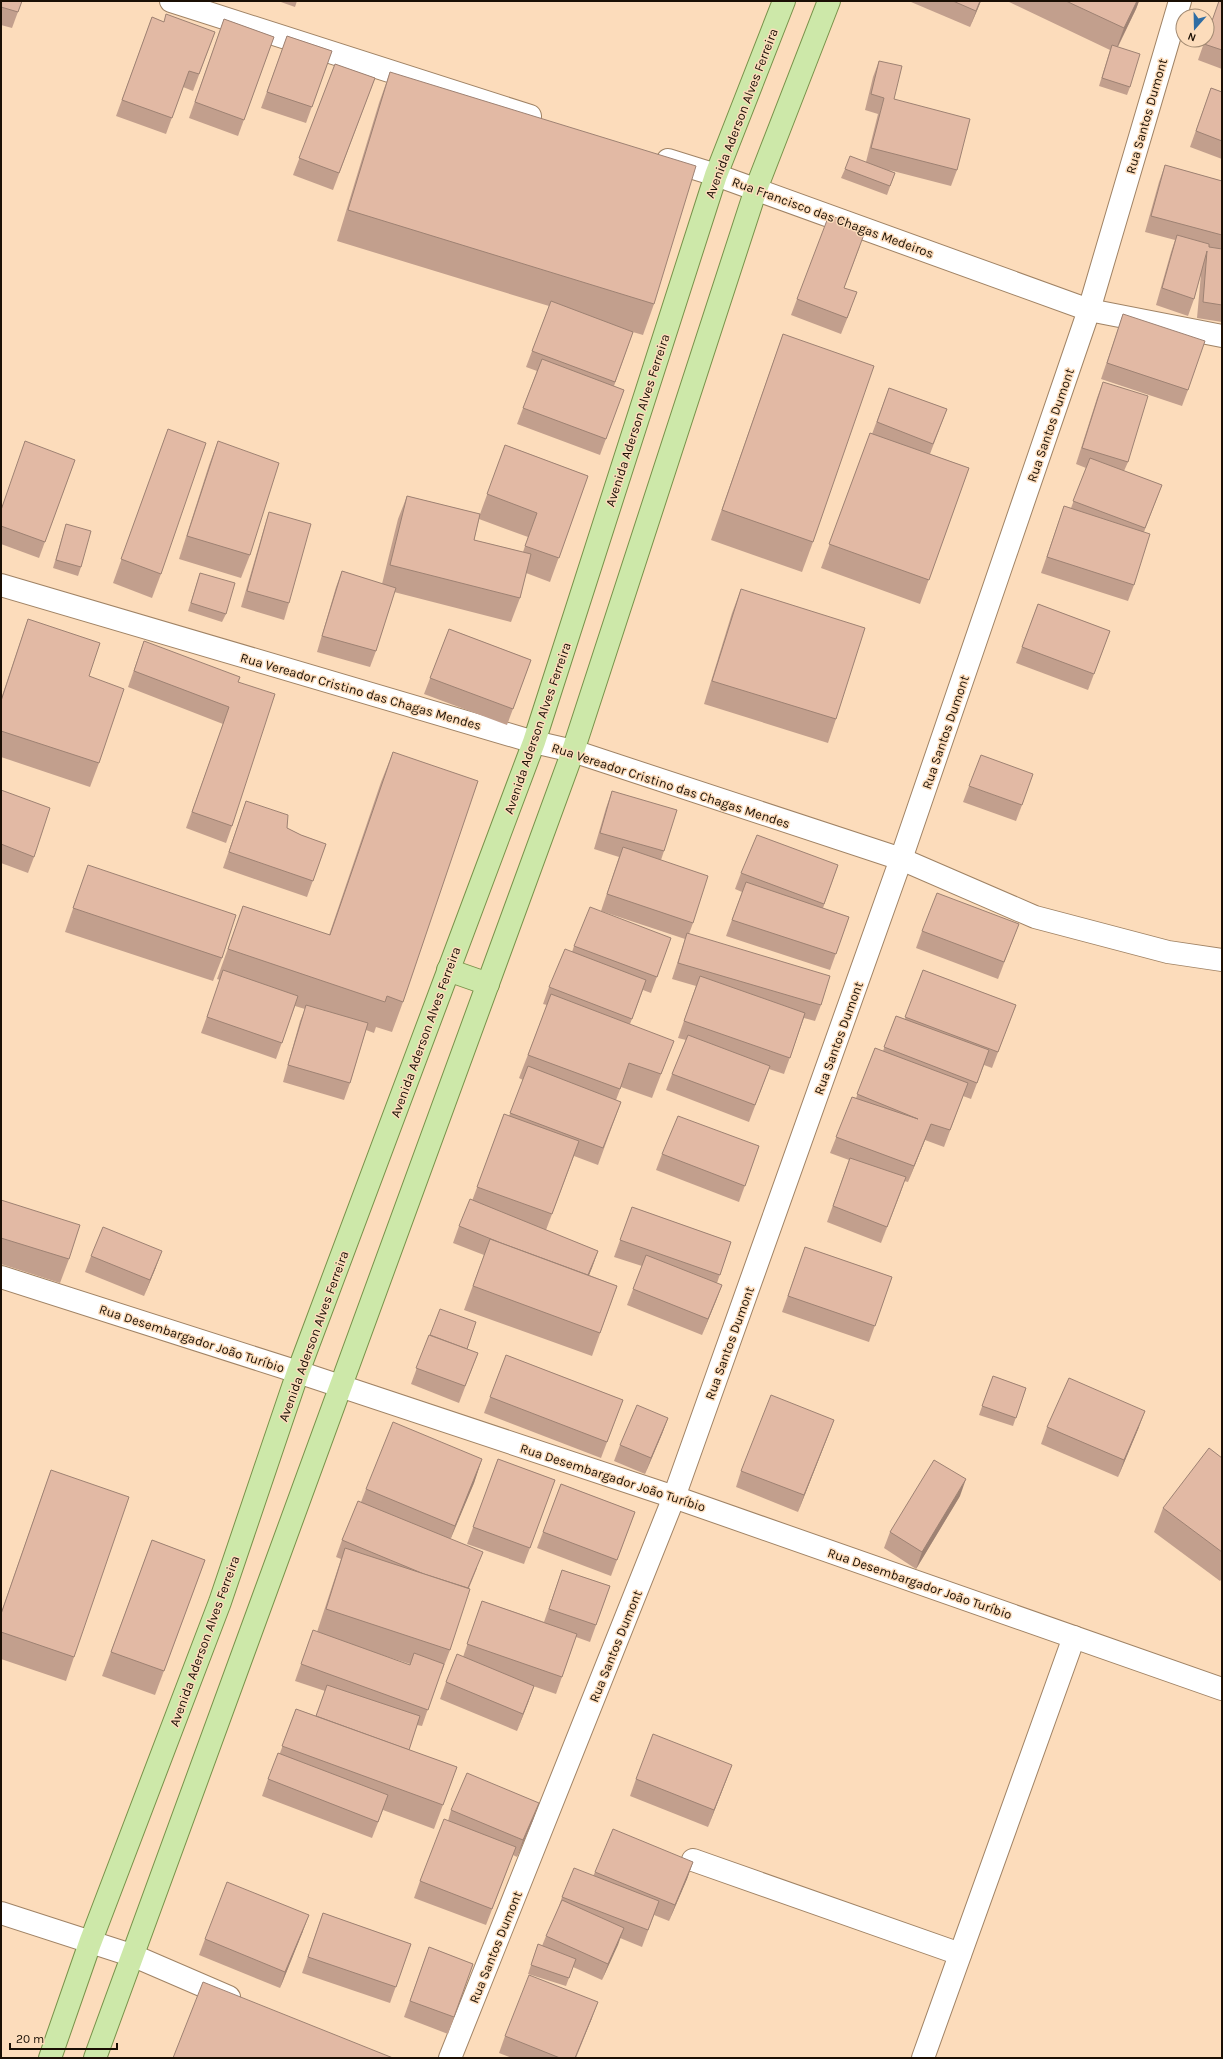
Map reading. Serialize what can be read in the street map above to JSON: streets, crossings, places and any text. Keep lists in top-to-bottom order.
{
  "streets": {
    "main road": ["Avenida Aderson Alves Ferreira"],
    "street": [
      "Rua Santos Dumont",
      "Rua Francisco das Chagas Medeiros",
      "Rua Vereador Cristino das Chagas Mendes",
      "Rua Desembargador João Turíbio"
    ]
  },
  "crossings": [
    ["Avenida Aderson Alves Ferreira", "Rua Francisco das Chagas Medeiros"],
    ["Avenida Aderson Alves Ferreira", "Rua Vereador Cristino das Chagas Mendes"],
    ["Avenida Aderson Alves Ferreira", "Rua Desembargador João Turíbio"],
    ["Rua Santos Dumont", "Rua Francisco das Chagas Medeiros"],
    ["Rua Santos Dumont", "Rua Vereador Cristino das Chagas Mendes"],
    ["Rua Santos Dumont", "Rua Desembargador João Turíbio"]
  ],
  "scale_bar": "20 m",
  "north": "bottom"
}
